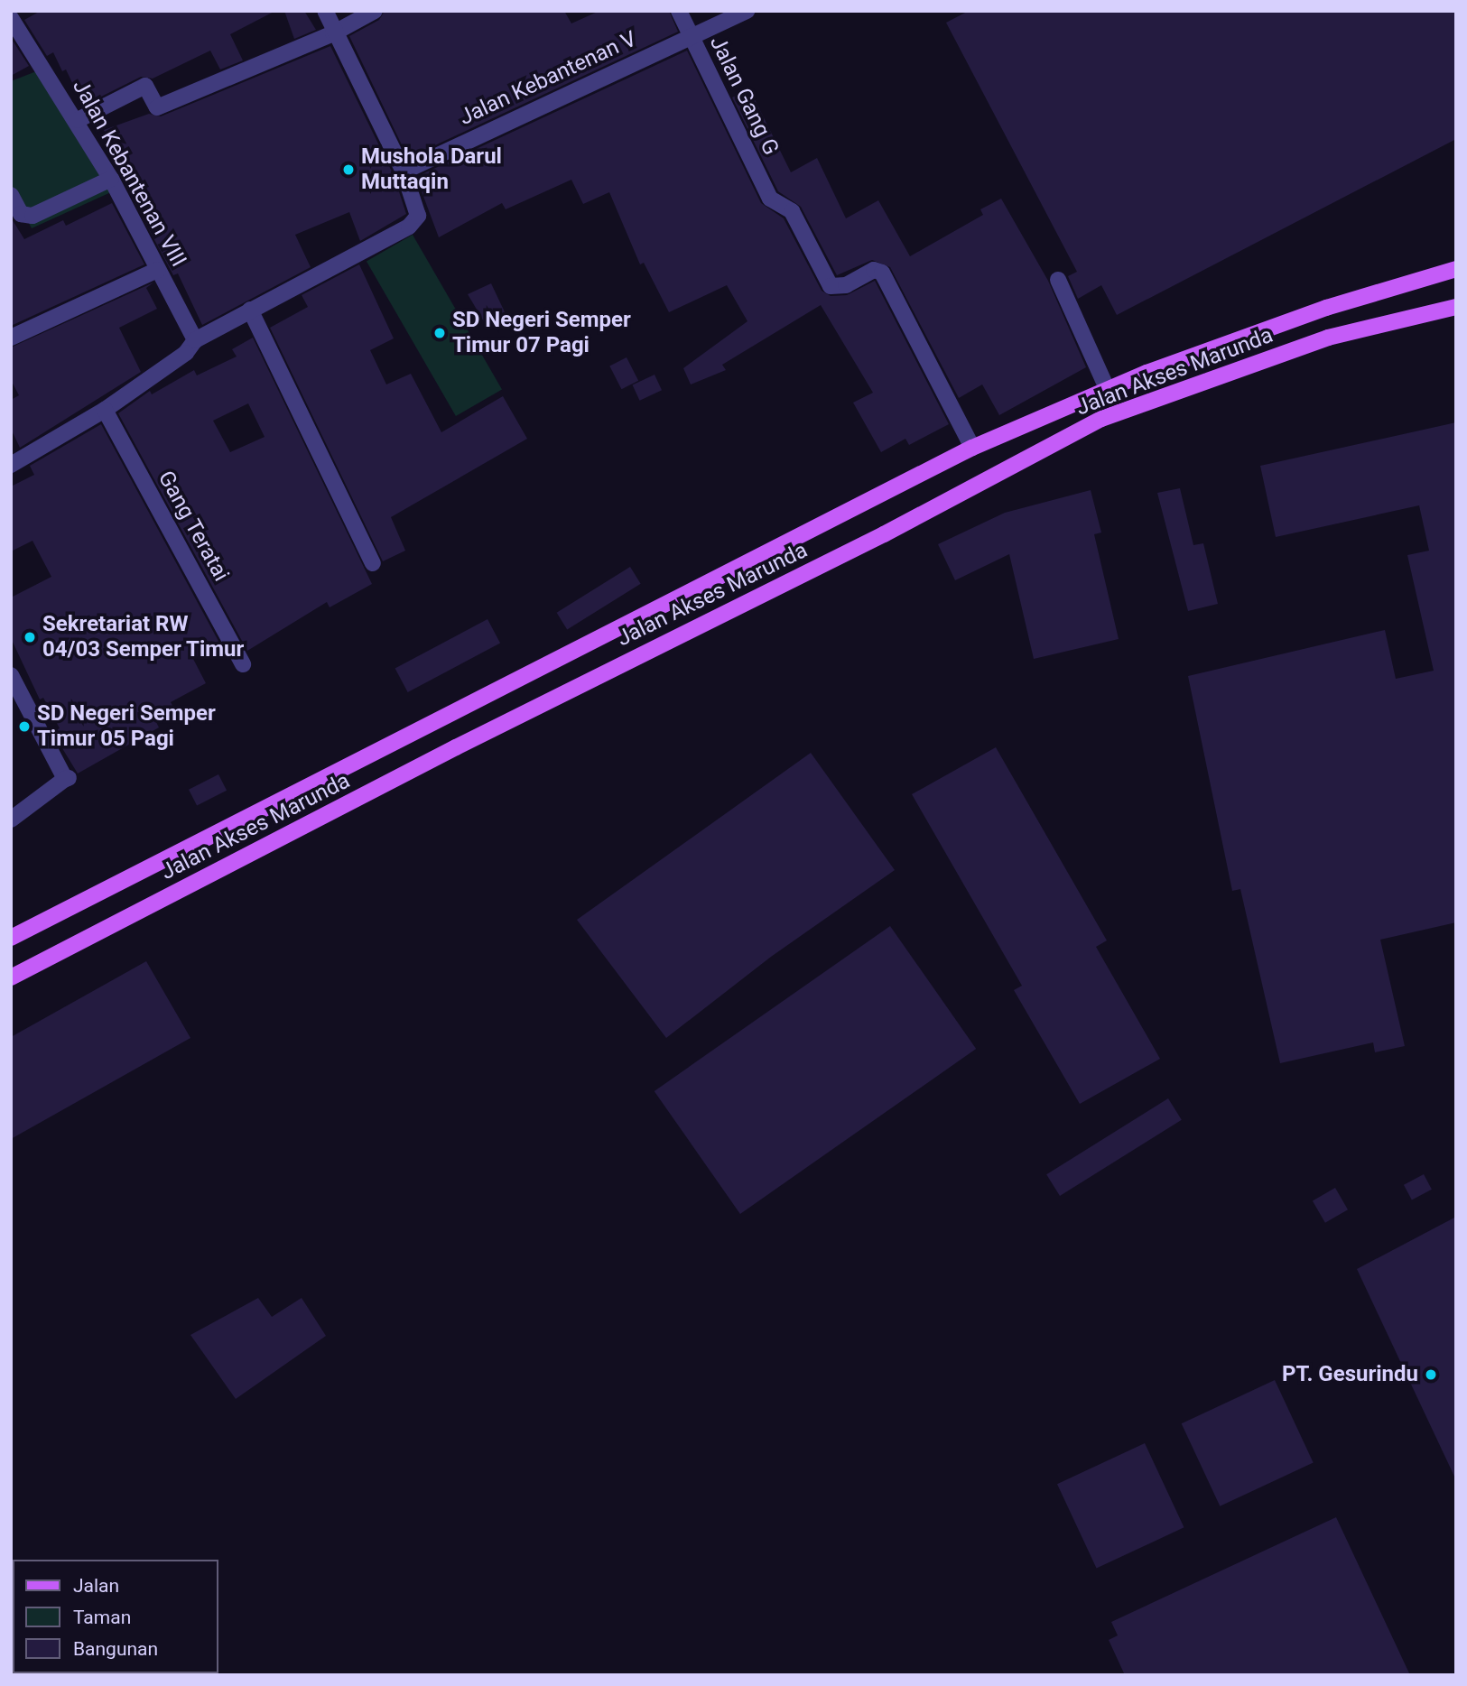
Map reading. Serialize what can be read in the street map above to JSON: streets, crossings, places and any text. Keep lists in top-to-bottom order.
{
  "streets": {
    "main road": ["Jalan Akses Marunda"],
    "street": [
      "Jalan Kebantenan V",
      "Jalan Gang G",
      "Jalan Kebantenan VIII",
      "Gang Teratai"
    ]
  },
  "crossings": [
    ["Jalan Kebantenan V", "Jalan Gang G"],
    ["Jalan Gang G", "Jalan Akses Marunda"]
  ],
  "places": [
    "Mushola Darul Muttaqin",
    "SD Negeri Semper Timur 07 Pagi",
    "Sekretariat RW 04/03 Semper Timur",
    "SD Negeri Semper Timur 05 Pagi",
    "PT. Gesurindu"
  ],
  "legend": ["Jalan", "Taman", "Bangunan"]
}
